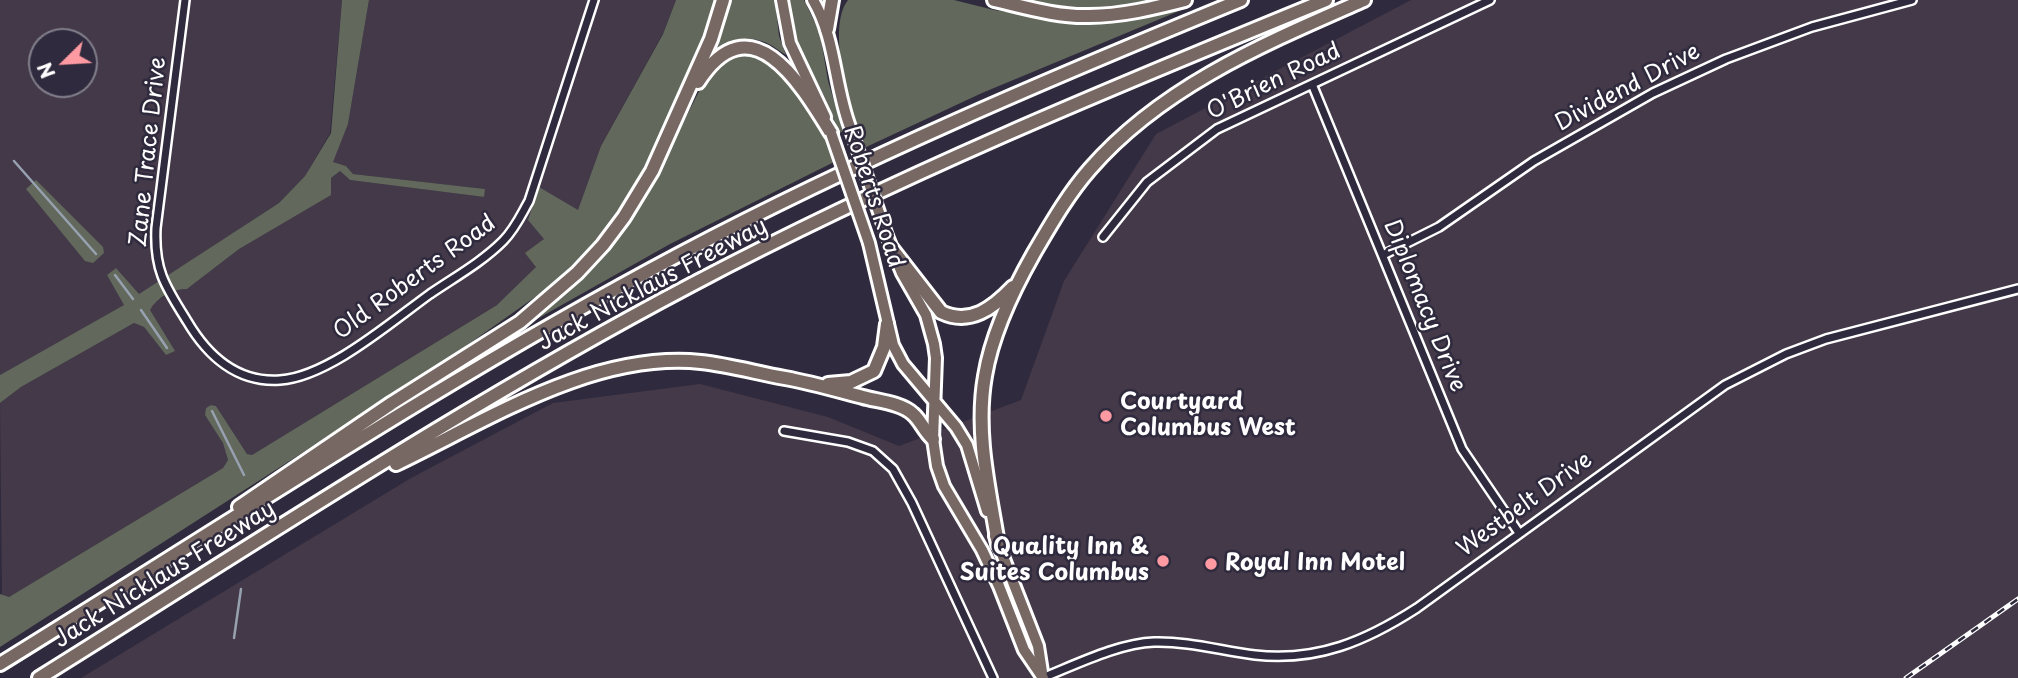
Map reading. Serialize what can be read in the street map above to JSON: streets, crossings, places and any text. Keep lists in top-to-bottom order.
{
  "streets": {
    "highway": ["Jack Nicklaus Freeway"],
    "main road": ["Roberts Road"],
    "street": [
      "O'Brien Road",
      "Dividend Drive",
      "Zane Trace Drive",
      "Old Roberts Road",
      "Diplomacy Drive",
      "Westbelt Drive"
    ]
  },
  "crossings": [
    ["O'Brien Road", "Diplomacy Drive"],
    ["Dividend Drive", "Diplomacy Drive"],
    ["Zane Trace Drive", "Old Roberts Road"],
    ["Roberts Road", "Westbelt Drive"],
    ["Diplomacy Drive", "Westbelt Drive"]
  ],
  "places": ["Courtyard Columbus West", "Quality Inn & Suites Columbus", "Royal Inn Motel"],
  "north": "bottom left"
}
